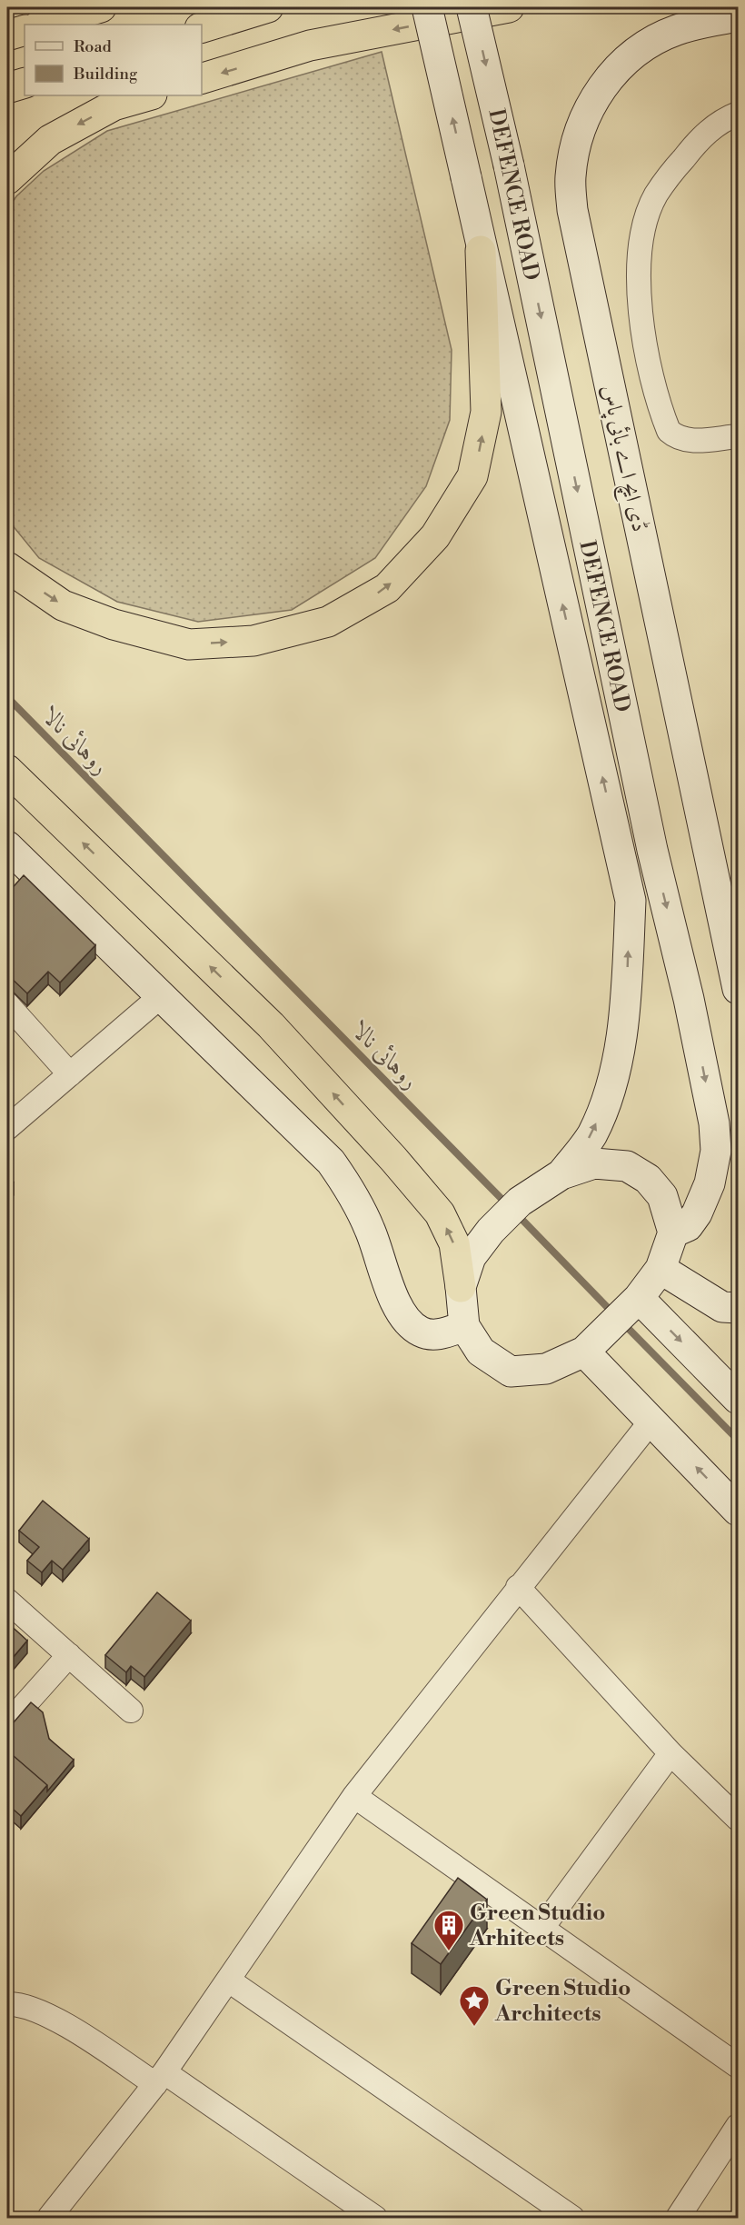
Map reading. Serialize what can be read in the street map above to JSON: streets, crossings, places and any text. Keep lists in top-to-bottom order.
{
  "streets": {
    "main road": ["DEFENCE ROAD", "ڈی ایچ اے بائی پاس"]
  },
  "water": ["روہائی نالا"],
  "places": {
    "building": ["Green Studio Arhitects"],
    "place": ["Green Studio Architects"]
  },
  "legend": ["Road", "Building"]
}
